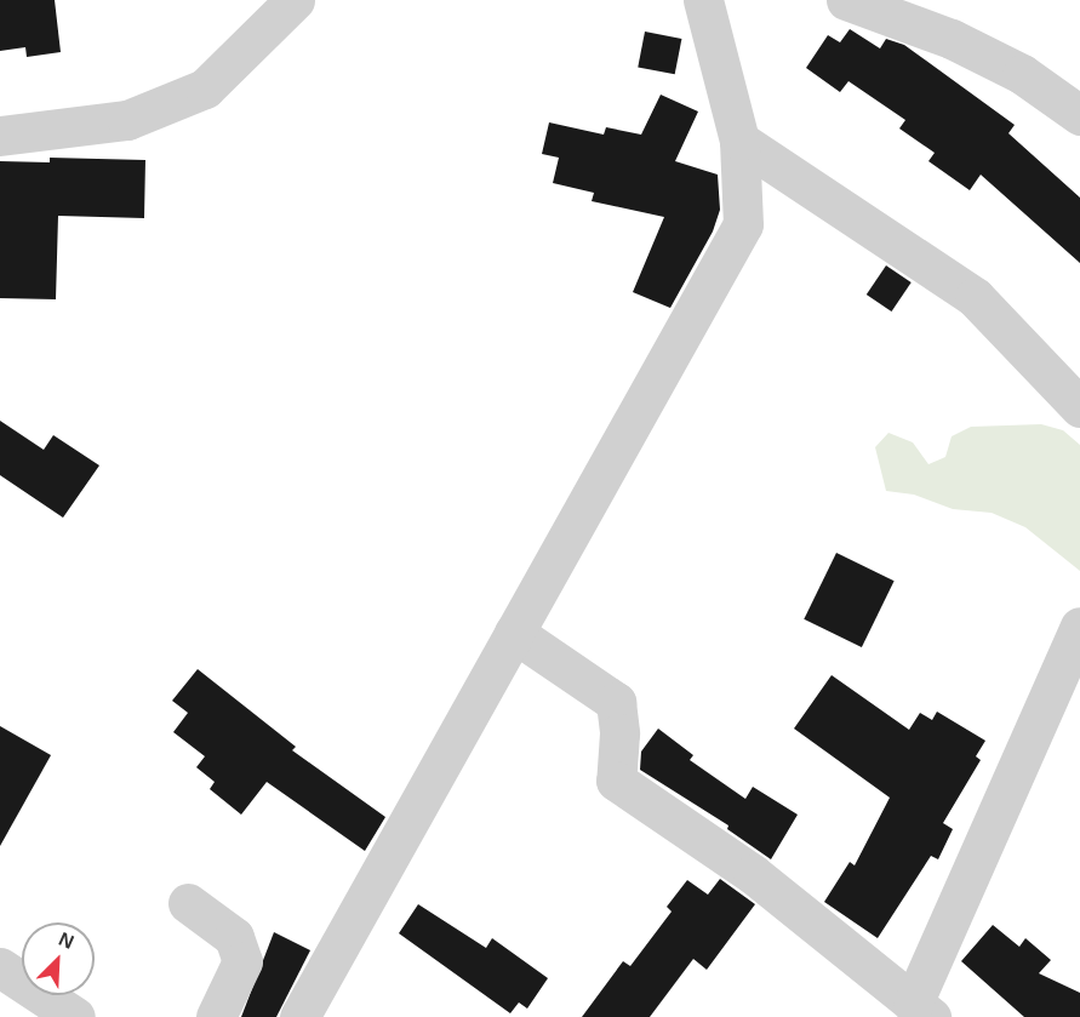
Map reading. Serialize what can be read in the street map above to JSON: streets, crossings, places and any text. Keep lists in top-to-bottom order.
{
  "north": "top right"
}
